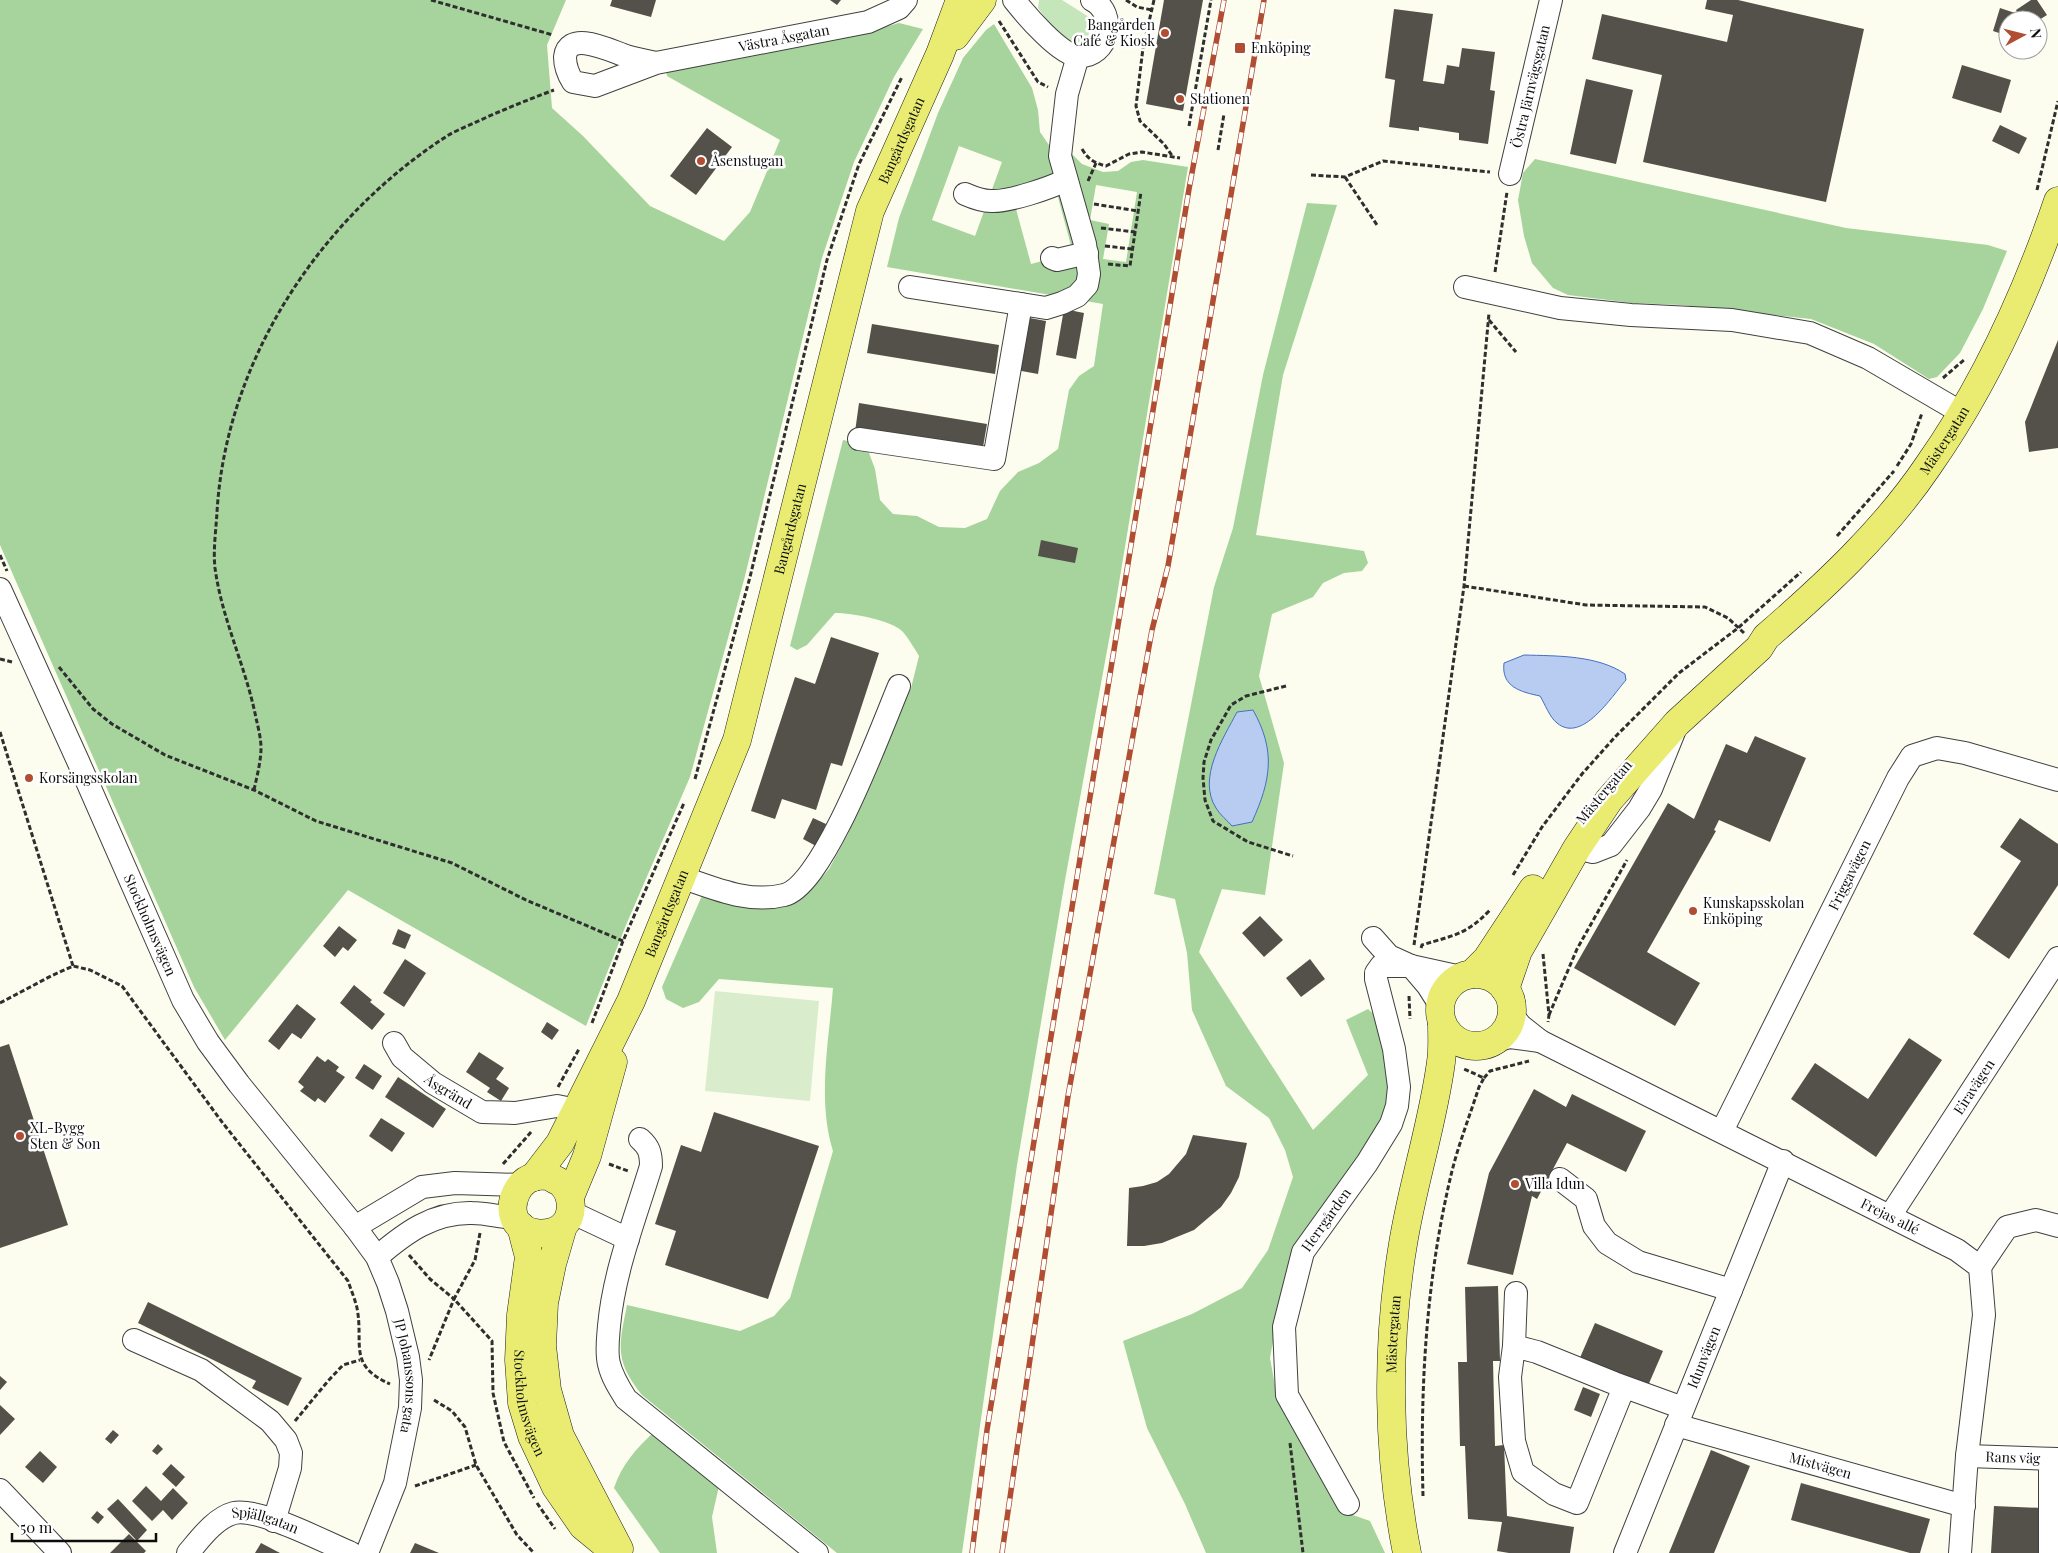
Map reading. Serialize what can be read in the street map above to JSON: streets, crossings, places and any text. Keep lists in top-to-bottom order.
{
  "streets": {
    "main road": ["Bangårdsgatan", "Mästergatan", "Stockholmsvägen"],
    "street": [
      "Västra Åsgatan",
      "Östra Järnvägsgatan",
      "Friggavägen",
      "Eiravägen",
      "Åsgränd",
      "Frejas allé",
      "Herrgården",
      "Idunvägen",
      "JP Johanssons gata",
      "Rans väg",
      "Mistvägen",
      "Spjällgatan"
    ]
  },
  "crossings": [
    ["Bangårdsgatan", "Stockholmsvägen"],
    ["Bangårdsgatan", "Åsgränd"],
    ["Mästergatan", "Frejas allé"],
    ["Friggavägen", "Frejas allé"],
    ["Stockholmsvägen", "JP Johanssons gata"],
    ["Eiravägen", "Frejas allé"],
    ["Frejas allé", "Idunvägen"],
    ["Idunvägen", "Mistvägen"]
  ],
  "places": {
    "other": [
      "Bangården Café & Kiosk",
      "Stationen",
      "Åsenstugan",
      "Korsängsskolan",
      "Kunskapsskolan Enköping",
      "XL-Bygg Sten & Son",
      "Villa Idun"
    ],
    "transit": ["Enköping"]
  },
  "scale_bar": "50 m",
  "north": "right"
}
